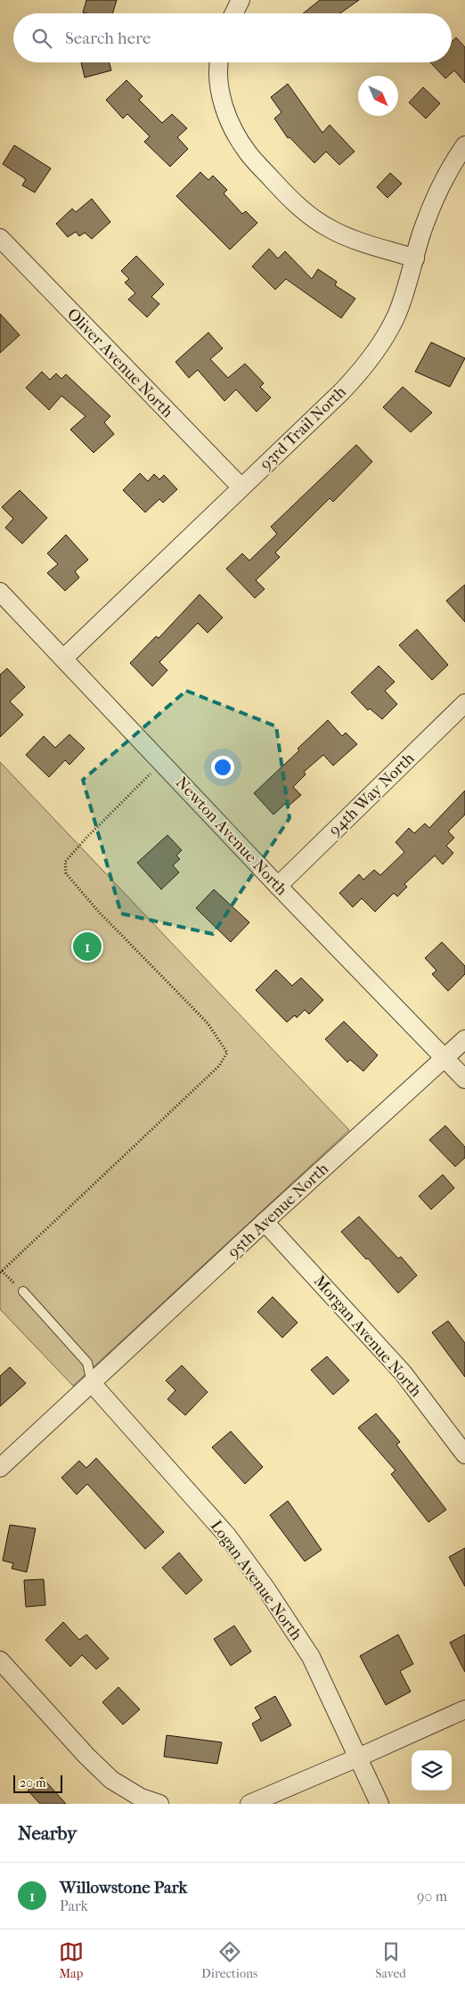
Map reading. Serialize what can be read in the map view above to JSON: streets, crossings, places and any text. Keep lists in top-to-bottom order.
{
  "streets": {
    "street": [
      "Oliver Avenue North",
      "93rd Trail North",
      "94th Way North",
      "Newton Avenue North",
      "95th Avenue North",
      "Morgan Avenue North",
      "Logan Avenue North"
    ]
  },
  "crossings": [
    ["Oliver Avenue North", "93rd Trail North"],
    ["93rd Trail North", "Newton Avenue North"],
    ["94th Way North", "Newton Avenue North"],
    ["Newton Avenue North", "95th Avenue North"],
    ["95th Avenue North", "Morgan Avenue North"],
    ["95th Avenue North", "Logan Avenue North"]
  ],
  "scale_bar": "20 m",
  "north": "bottom right",
  "page": {
    "search": "Search here",
    "pins": "1",
    "scale": "20 m",
    "heading": "Nearby",
    "list": [
      {
        "mark": "1",
        "name": "Willowstone Park",
        "note": "Park",
        "value": "90 m"
      }
    ],
    "nav": ["Map", "Directions", "Saved"]
  }
}
